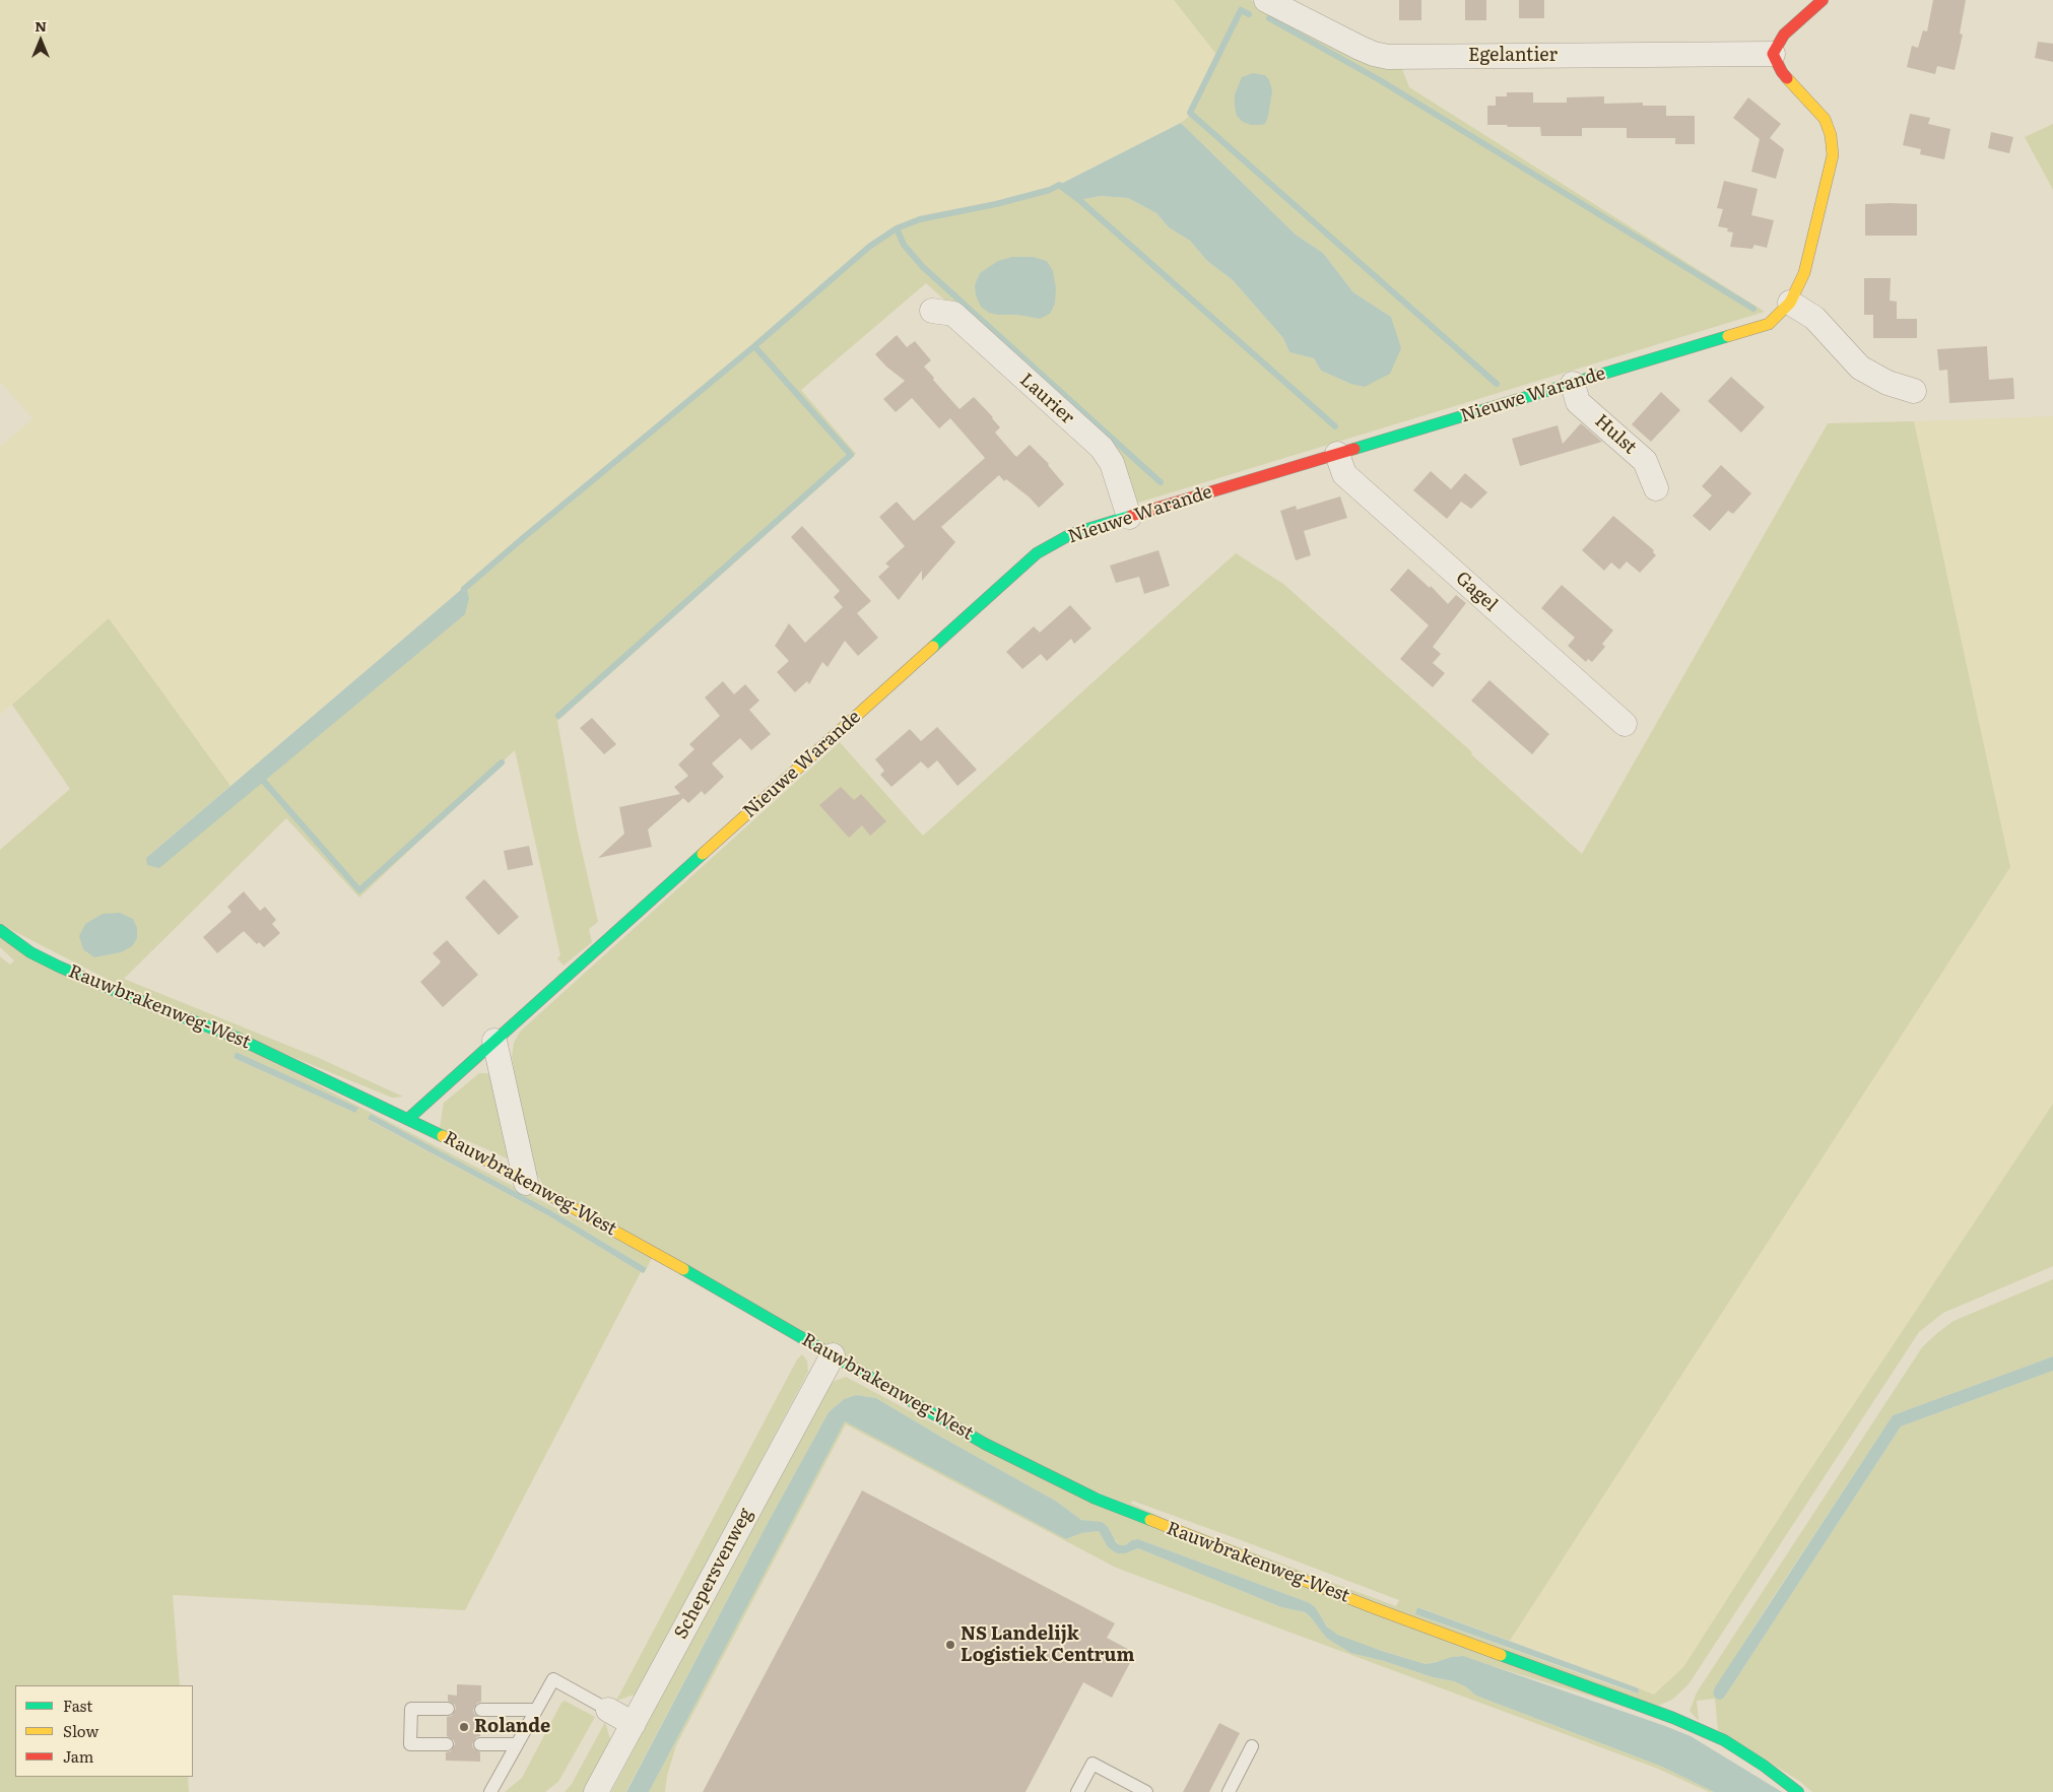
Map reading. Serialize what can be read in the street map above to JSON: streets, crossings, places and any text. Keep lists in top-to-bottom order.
{
  "streets": {
    "street": [
      "Egelantier",
      "Nieuwe Warande",
      "Laurier",
      "Hulst",
      "Gagel",
      "Rauwbrakenweg-West",
      "Schepersvenweg"
    ]
  },
  "crossings": [
    ["Egelantier", "Nieuwe Warande"],
    ["Nieuwe Warande", "Laurier"],
    ["Nieuwe Warande", "Hulst"],
    ["Nieuwe Warande", "Gagel"],
    ["Nieuwe Warande", "Rauwbrakenweg-West"],
    ["Rauwbrakenweg-West", "Schepersvenweg"]
  ],
  "places": ["NS Landelijk Logistiek Centrum", "Rolande"],
  "legend": ["Fast", "Slow", "Jam"],
  "north": "top"
}
